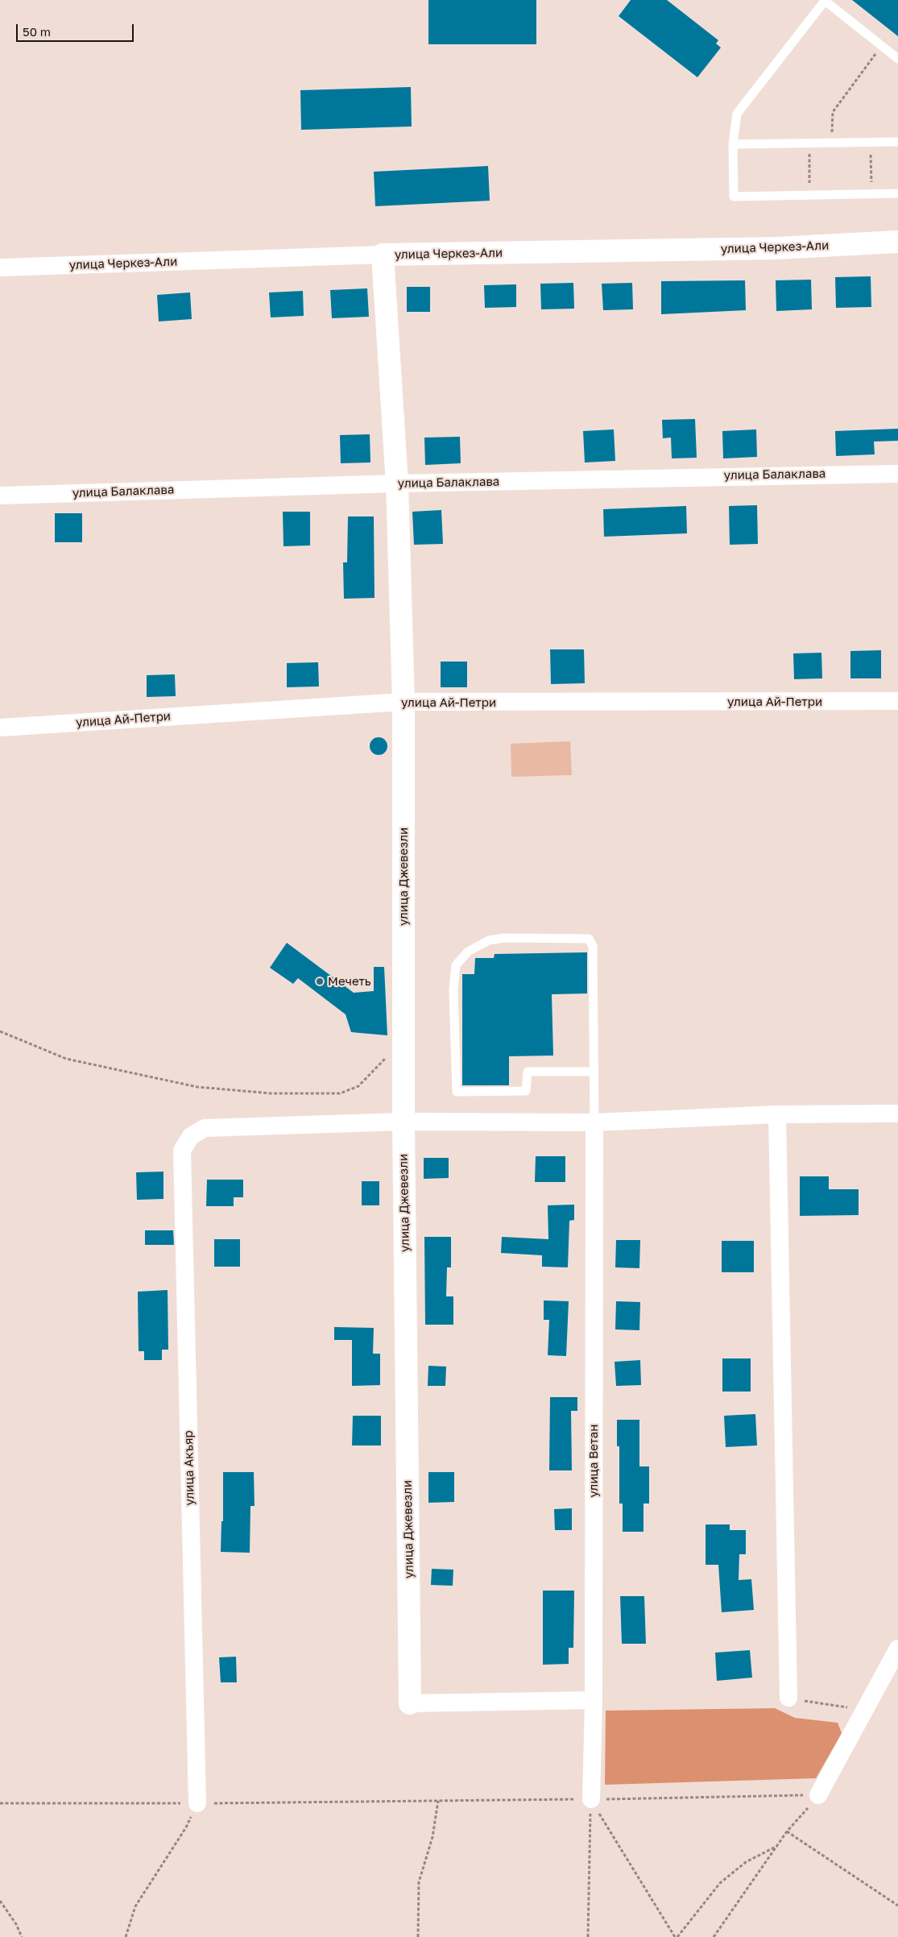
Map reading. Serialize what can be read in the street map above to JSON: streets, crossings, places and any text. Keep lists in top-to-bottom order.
{
  "streets": {
    "street": [
      "улица Черкез-Али",
      "улица Балаклава",
      "улица Ай-Петри",
      "улица Джевезли",
      "улица Ветан",
      "улица Акъяр"
    ]
  },
  "crossings": [
    ["улица Черкез-Али", "улица Джевезли"],
    ["улица Балаклава", "улица Джевезли"],
    ["улица Ай-Петри", "улица Джевезли"],
    ["улица Джевезли", "улица Акъяр"]
  ],
  "places": ["Мечеть"],
  "scale_bar": "50 m"
}
